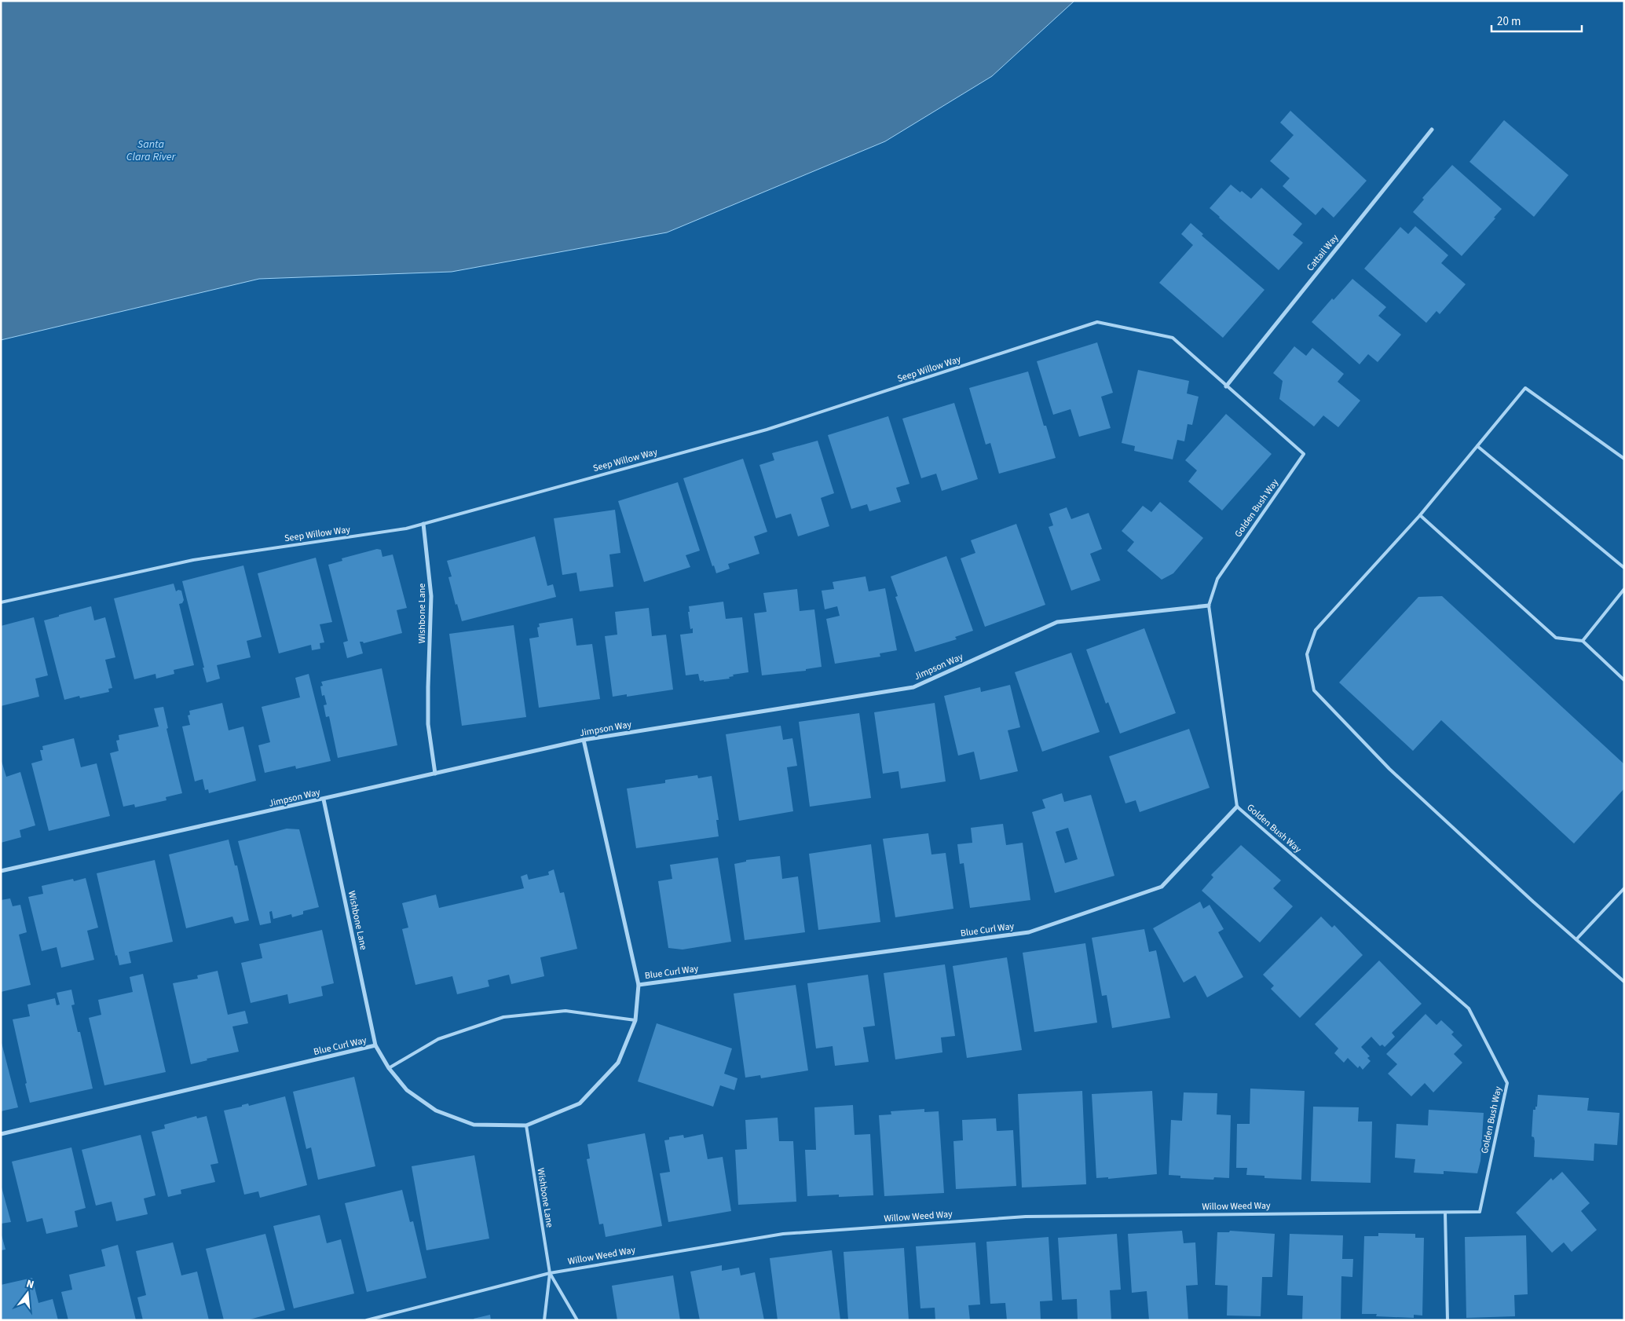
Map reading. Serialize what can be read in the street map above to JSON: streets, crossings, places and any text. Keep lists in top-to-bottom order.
{
  "streets": {
    "street": [
      "Cattail Way",
      "Wishbone Lane",
      "Jimpson Way",
      "Blue Curl Way"
    ],
    "lane": ["Seep Willow Way", "Golden Bush Way", "Willow Weed Way"]
  },
  "crossings": [
    ["Cattail Way", "Seep Willow Way"],
    ["Cattail Way", "Golden Bush Way"],
    ["Seep Willow Way", "Golden Bush Way"],
    ["Seep Willow Way", "Wishbone Lane"],
    ["Golden Bush Way", "Jimpson Way"],
    ["Golden Bush Way", "Blue Curl Way"],
    ["Golden Bush Way", "Willow Weed Way"],
    ["Wishbone Lane", "Jimpson Way"],
    ["Wishbone Lane", "Blue Curl Way"],
    ["Wishbone Lane", "Willow Weed Way"]
  ],
  "water": ["Santa Clara River"],
  "scale_bar": "20 m",
  "north": "top"
}
